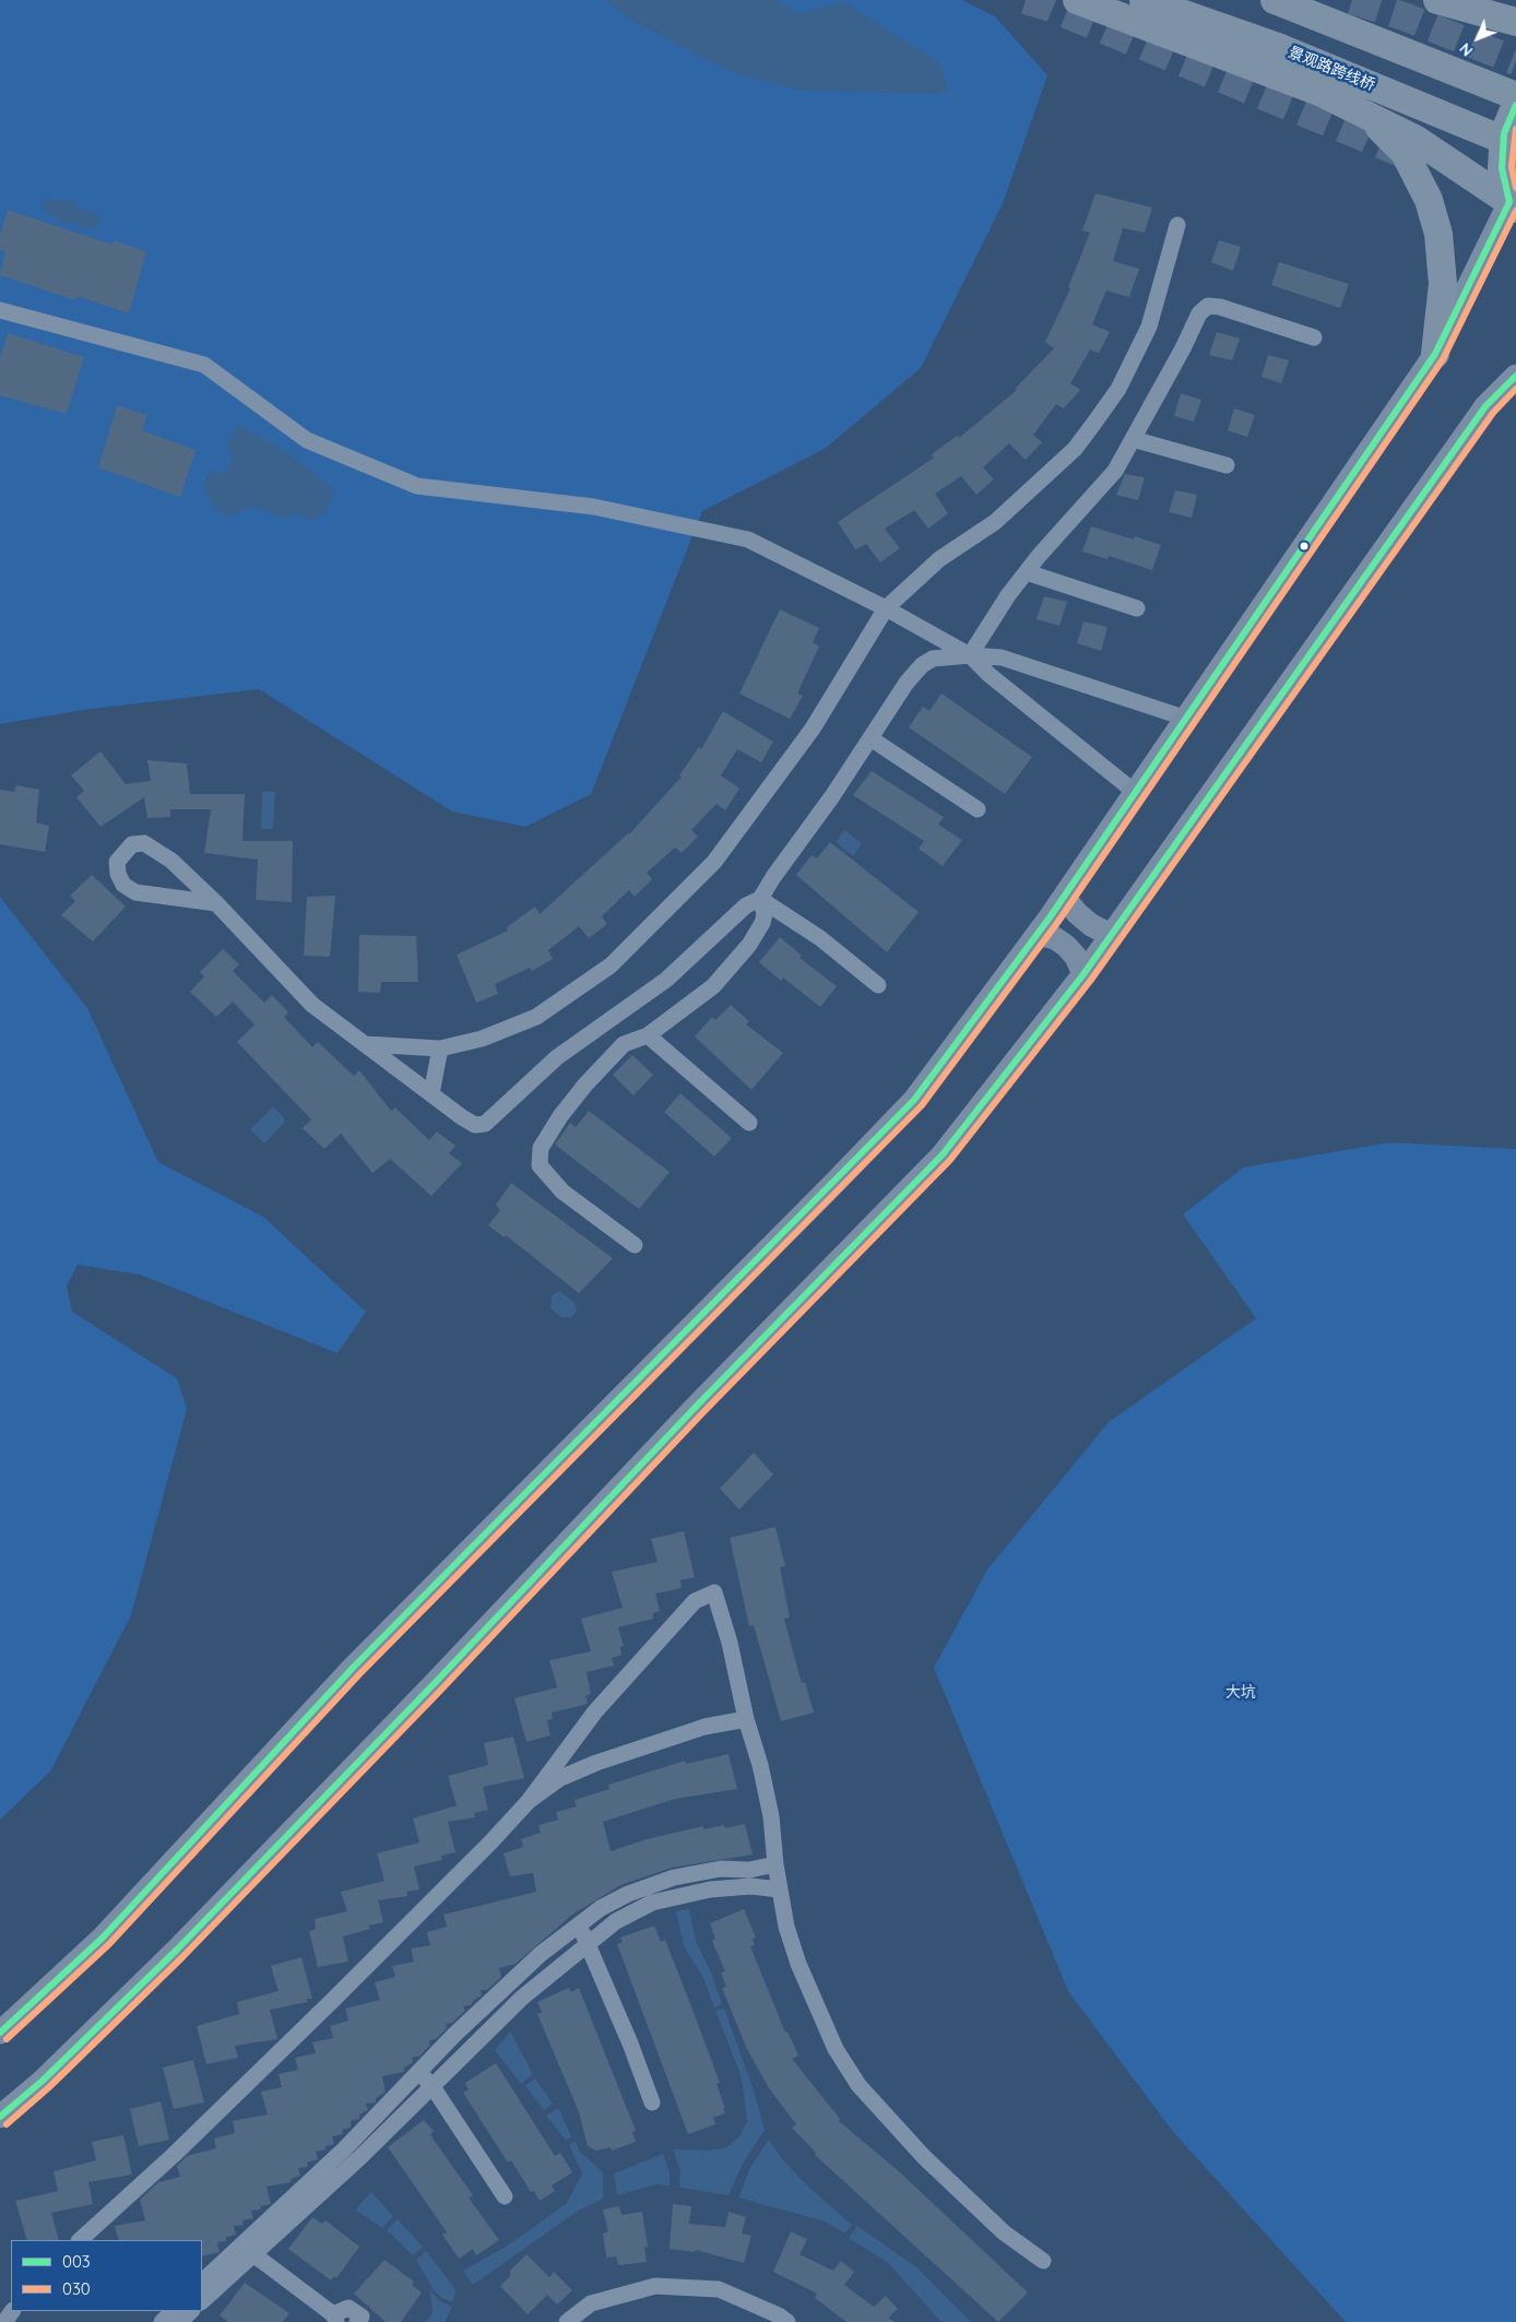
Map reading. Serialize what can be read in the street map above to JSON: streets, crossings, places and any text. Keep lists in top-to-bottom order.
{
  "streets": {
    "highway": ["景观路跨线桥"]
  },
  "parks": ["大坑"],
  "lines": ["transit line 003", "transit line 030"],
  "legend": ["003", "030"],
  "north": "bottom left"
}
